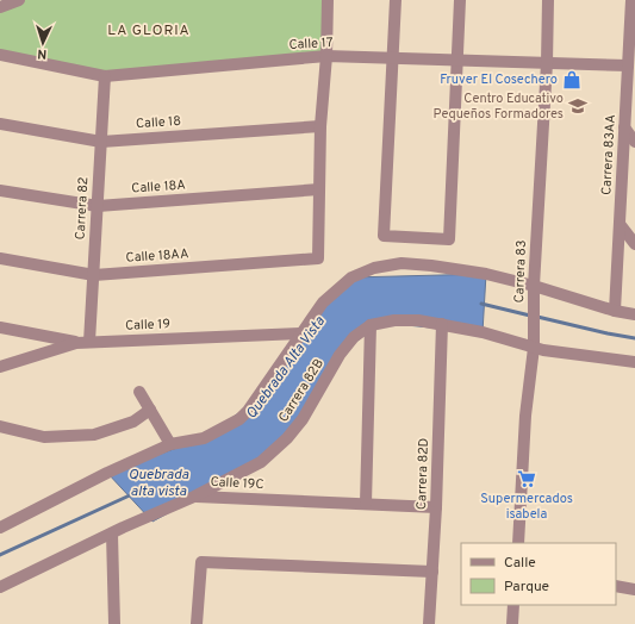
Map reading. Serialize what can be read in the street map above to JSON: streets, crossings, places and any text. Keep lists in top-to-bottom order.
{
  "streets": {
    "street": [
      "Calle 17",
      "Calle 18",
      "Carrera 83AA",
      "Calle 18A",
      "Carrera 82",
      "Calle 18AA",
      "Carrera 83",
      "Calle 19",
      "Carrera 82B",
      "Carrera 82D",
      "Calle 19C"
    ]
  },
  "crossings": [
    ["Calle 17", "Carrera 83AA"],
    ["Calle 17", "Carrera 82"],
    ["Calle 17", "Carrera 83"],
    ["Calle 18", "Carrera 82"],
    ["Calle 18A", "Carrera 82"],
    ["Calle 18A", "Calle 18AA"],
    ["Carrera 82", "Calle 18AA"],
    ["Carrera 82", "Calle 19"],
    ["Carrera 82B", "Calle 19C"],
    ["Carrera 82D", "Calle 19C"]
  ],
  "districts": ["LA GLORIA"],
  "water": ["Quebrada Alta Vista", "Quebrada alta vista"],
  "places": {
    "shop": ["Fruver El Cosechero"],
    "school or university": ["Centro Educativo Pequeños Formadores"],
    "supermarket": ["Supermercados isabela"]
  },
  "legend": ["Calle", "Parque"],
  "north": "bottom"
}
